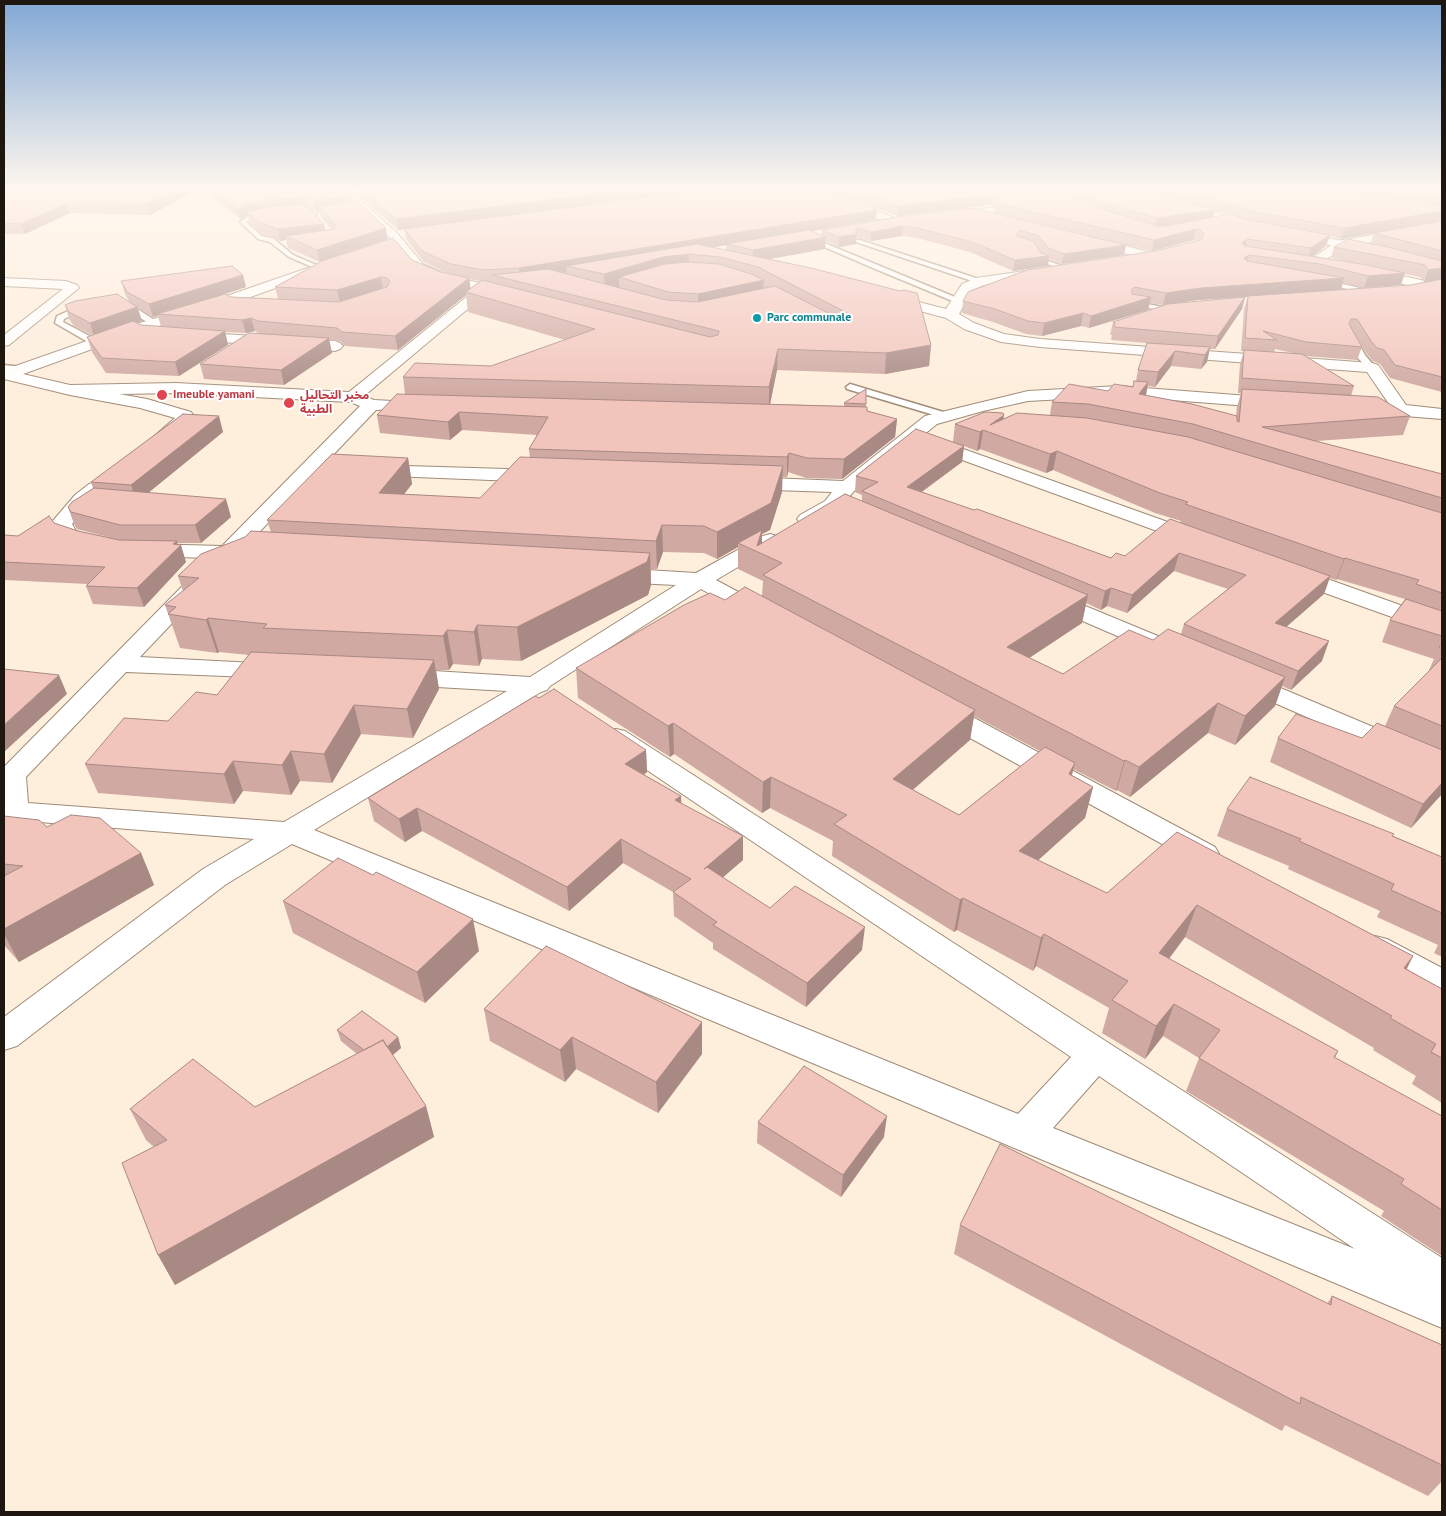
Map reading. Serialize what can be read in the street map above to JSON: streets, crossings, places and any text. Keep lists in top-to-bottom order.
{
  "places": ["Parc communale", "Imeuble yamani", "مخبر التحاليل الطبية"]
}
